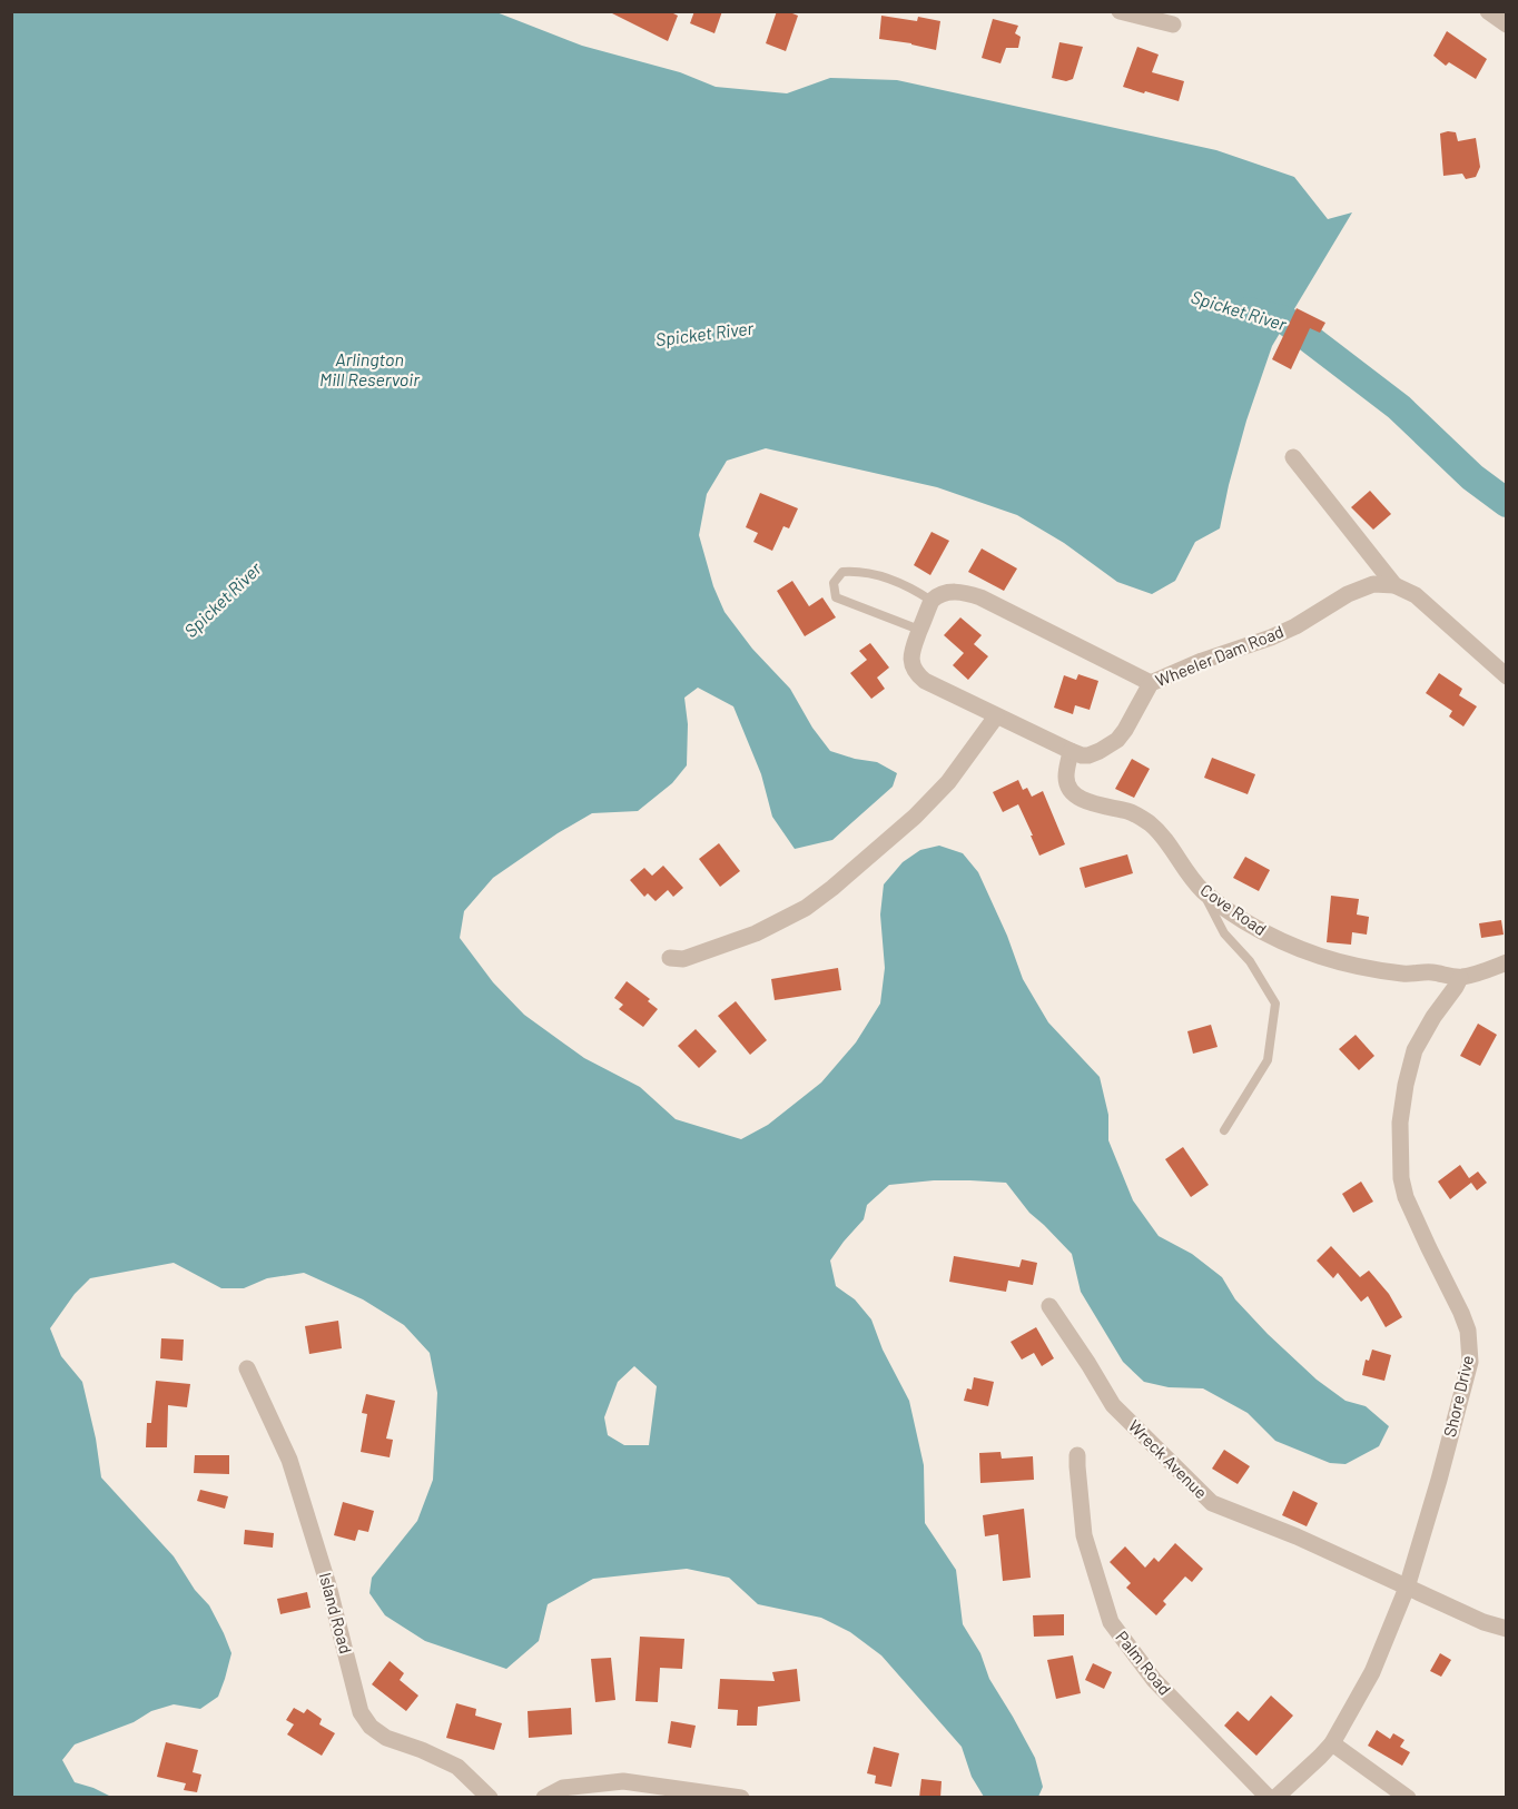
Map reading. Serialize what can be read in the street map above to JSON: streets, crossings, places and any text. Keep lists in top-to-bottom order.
{
  "streets": {
    "street": [
      "Wheeler Dam Road",
      "Cove Road",
      "Shore Drive",
      "Wreck Avenue",
      "Island Road",
      "Palm Road"
    ]
  },
  "crossings": [
    ["Wheeler Dam Road", "Cove Road"],
    ["Cove Road", "Shore Drive"],
    ["Shore Drive", "Wreck Avenue"]
  ],
  "water": ["Spicket River", "Arlington Mill Reservoir"]
}
